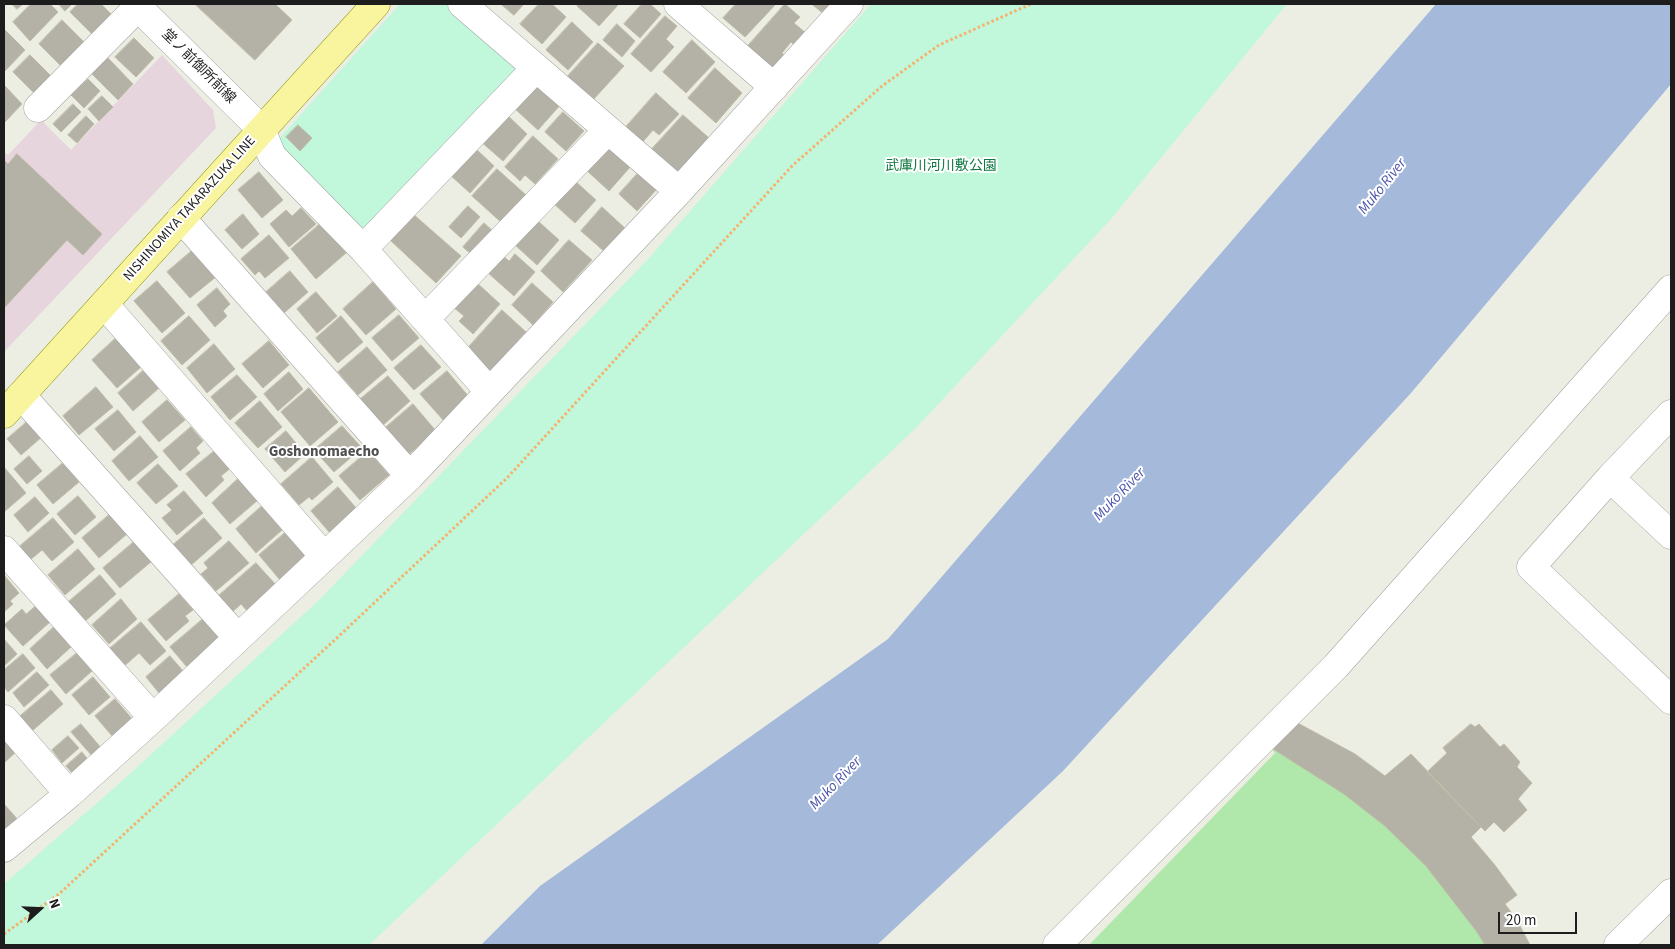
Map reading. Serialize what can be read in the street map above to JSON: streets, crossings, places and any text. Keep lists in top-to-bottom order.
{
  "streets": {
    "main road": ["NISHINOMIYA TAKARAZUKA LINE"],
    "street": ["堂ノ前御所前線"]
  },
  "crossings": [
    ["堂ノ前御所前線", "NISHINOMIYA TAKARAZUKA LINE"]
  ],
  "districts": ["Goshonomaecho"],
  "water": ["Muko River"],
  "parks": ["武庫川河川敷公園"],
  "scale_bar": "20 m",
  "north": "right"
}
